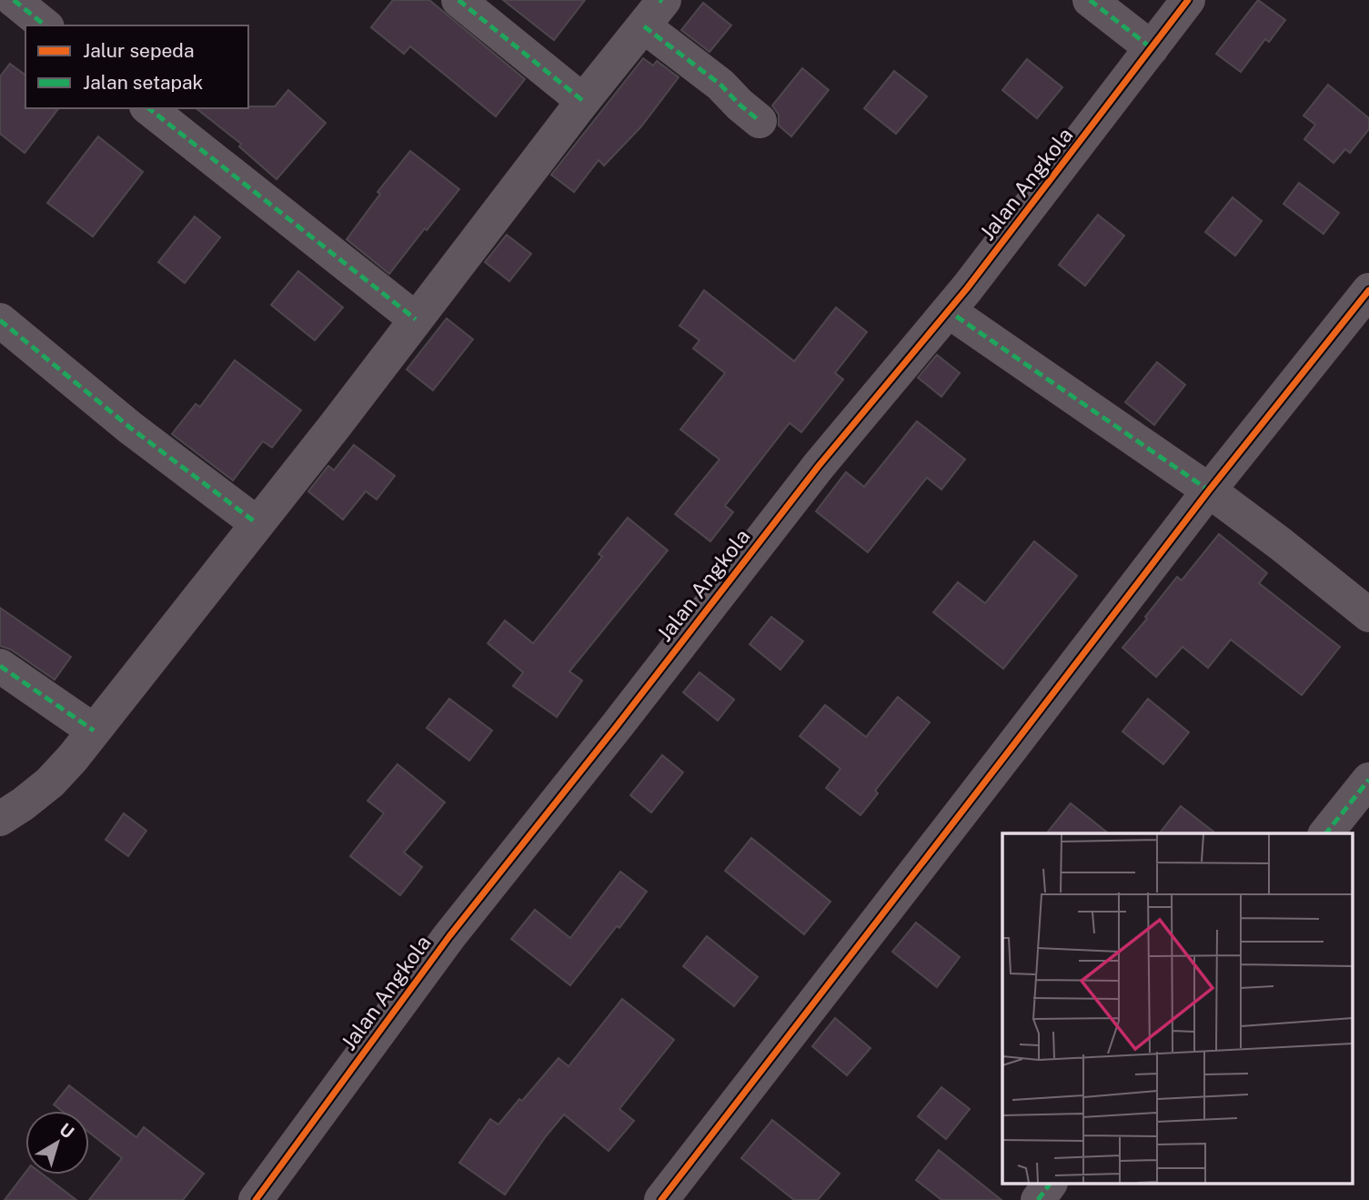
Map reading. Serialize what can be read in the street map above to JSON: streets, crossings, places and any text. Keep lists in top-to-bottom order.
{
  "streets": {
    "street": ["Jalan Angkola"]
  },
  "legend": ["Jalur sepeda", "Jalan setapak"],
  "north": "top right"
}
